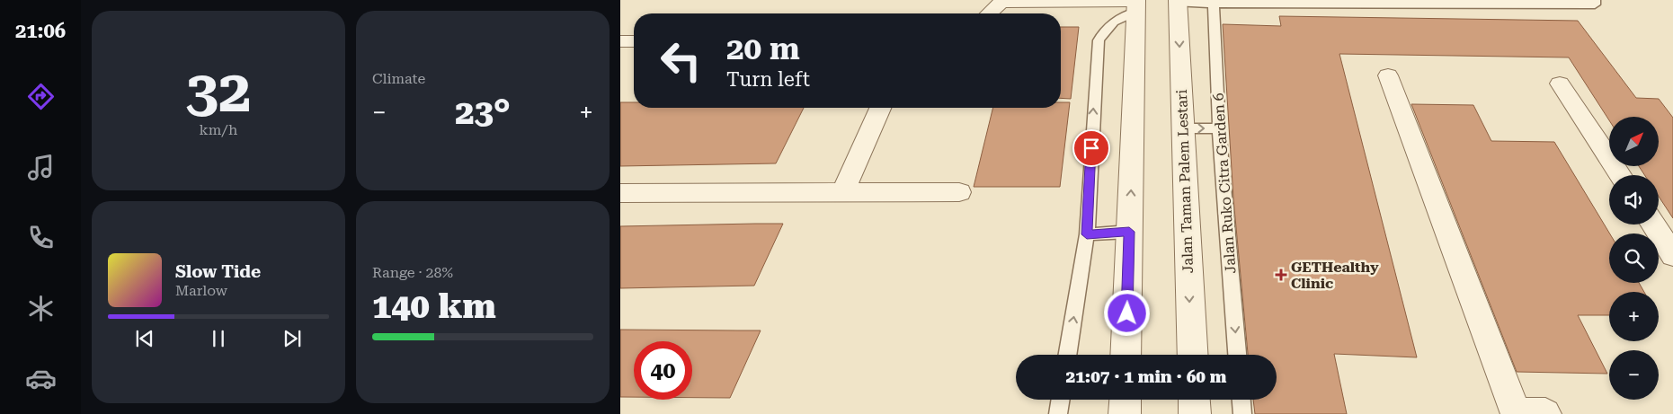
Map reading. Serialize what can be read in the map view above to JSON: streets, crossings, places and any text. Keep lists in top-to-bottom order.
{
  "streets": {
    "street": ["Jalan Taman Palem Lestari"],
    "lane": ["Jalan Ruko Citra Garden 6"]
  },
  "one_way": ["Jalan Ruko Citra Garden 6"],
  "places": {
    "health": ["GETHealthy Clinic"]
  },
  "north": "top right",
  "page": {
    "tabs": "21:06",
    "tile": [
      ["32", "km/h"],
      "Climate",
      ["Range · 28%", "140 km"]
    ],
    "turn": ["20 m", "Turn left"],
    "heat": ["−", "23°", "+"],
    "map_buttons": ["+", "−"],
    "song": ["Slow Tide", "Marlow"],
    "limit": "40",
    "trip": "21:07 · 1 min · 60 m"
  }
}
